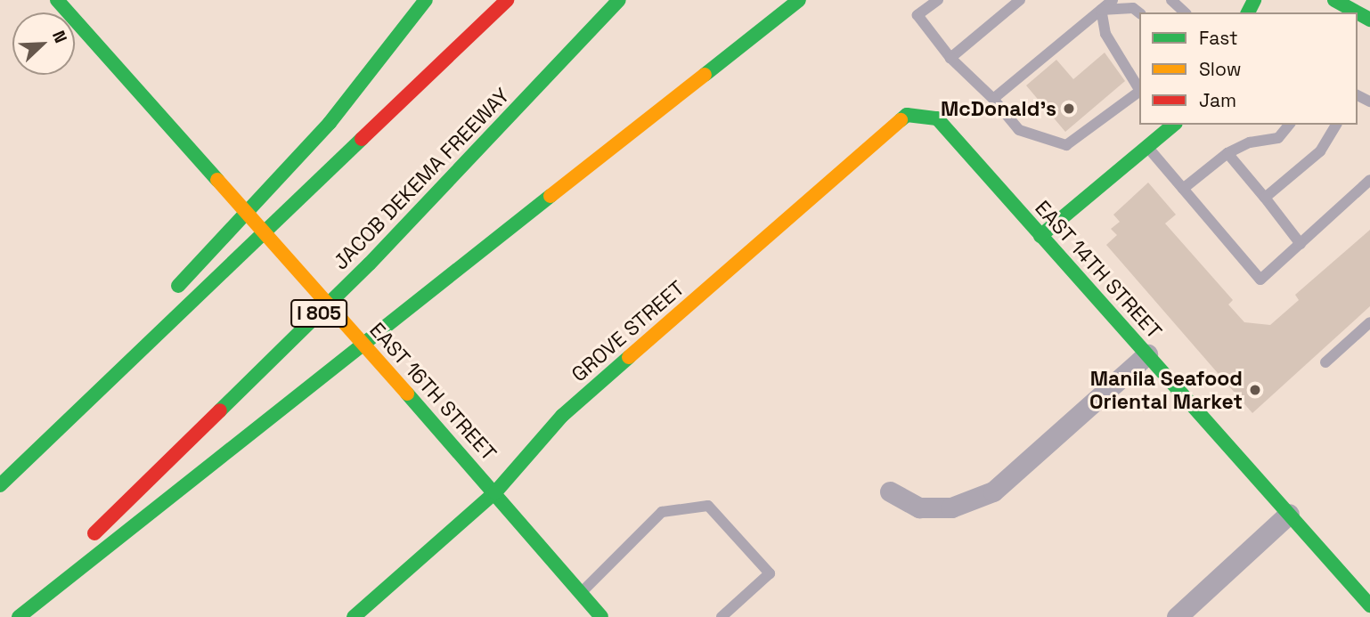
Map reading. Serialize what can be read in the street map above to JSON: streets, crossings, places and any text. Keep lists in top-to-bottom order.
{
  "streets": {
    "main road": [
      "JACOB DEKEMA FREEWAY",
      "EAST 14TH STREET",
      "I 805",
      "GROVE STREET",
      "EAST 16TH STREET"
    ]
  },
  "crossings": [
    ["EAST 14TH STREET", "GROVE STREET"],
    ["GROVE STREET", "EAST 16TH STREET"]
  ],
  "places": ["McDonald's", "Manila Seafood Oriental Market"],
  "legend": ["Fast", "Slow", "Jam"],
  "north": "top right"
}
